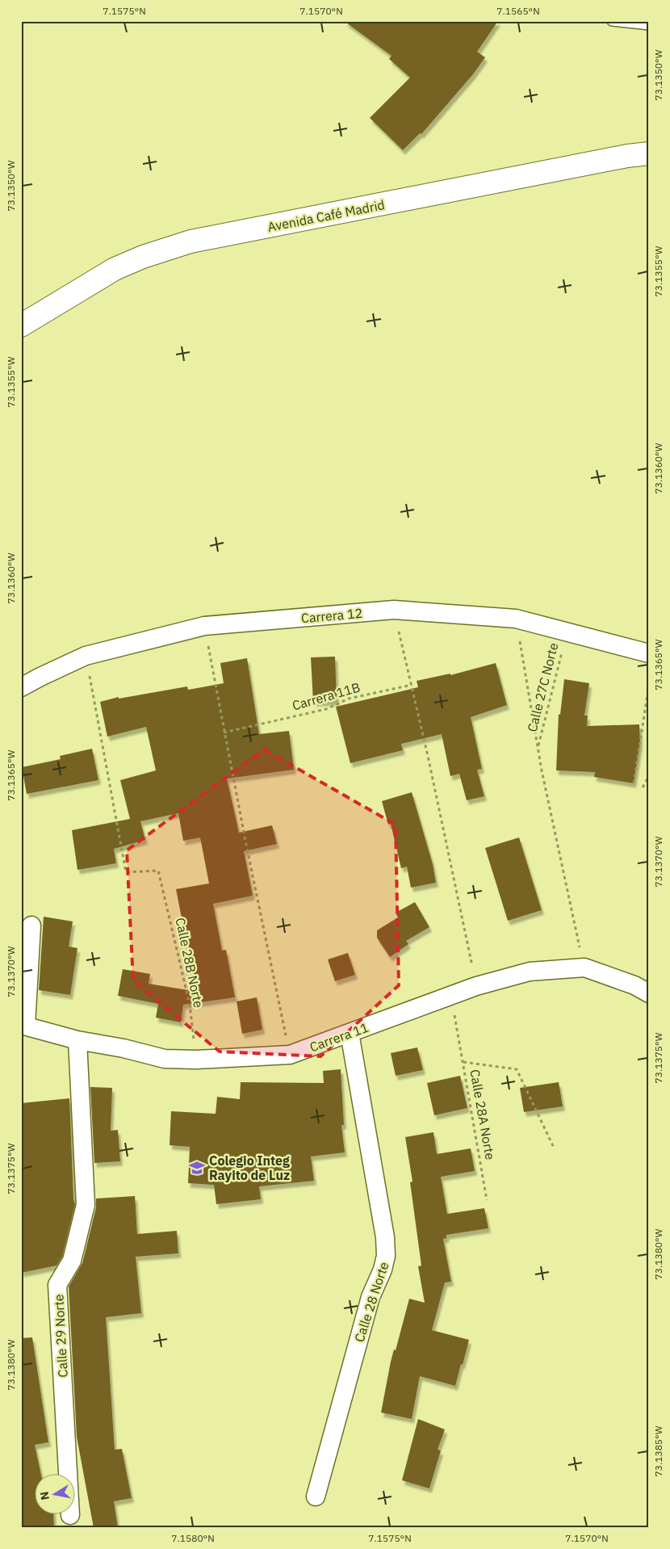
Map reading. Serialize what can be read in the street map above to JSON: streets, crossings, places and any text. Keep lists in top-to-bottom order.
{
  "streets": {
    "street": [
      "Avenida Café Madrid",
      "Carrera 12",
      "Carrera 11",
      "Calle 28 Norte",
      "Calle 29 Norte"
    ],
    "path": [
      "Calle 27C Norte",
      "Carrera 11B",
      "Calle 28B Norte",
      "Calle 28A Norte"
    ]
  },
  "crossings": [
    ["Carrera 12", "Calle 27C Norte"],
    ["Carrera 12", "Calle 28B Norte"],
    ["Calle 28B Norte", "Carrera 11"],
    ["Carrera 11", "Calle 28 Norte"],
    ["Carrera 11", "Calle 29 Norte"]
  ],
  "places": {
    "school or university": ["Colegio Integ Rayito de Luz"]
  },
  "north": "left",
  "coordinates": [
    "7.1575°N",
    "7.1570°N",
    "7.1565°N",
    "73.1350°W",
    "73.1355°W",
    "73.1360°W",
    "73.1365°W",
    "73.1370°W",
    "73.1375°W",
    "73.1380°W",
    "73.1385°W",
    "7.1580°N"
  ]
}
